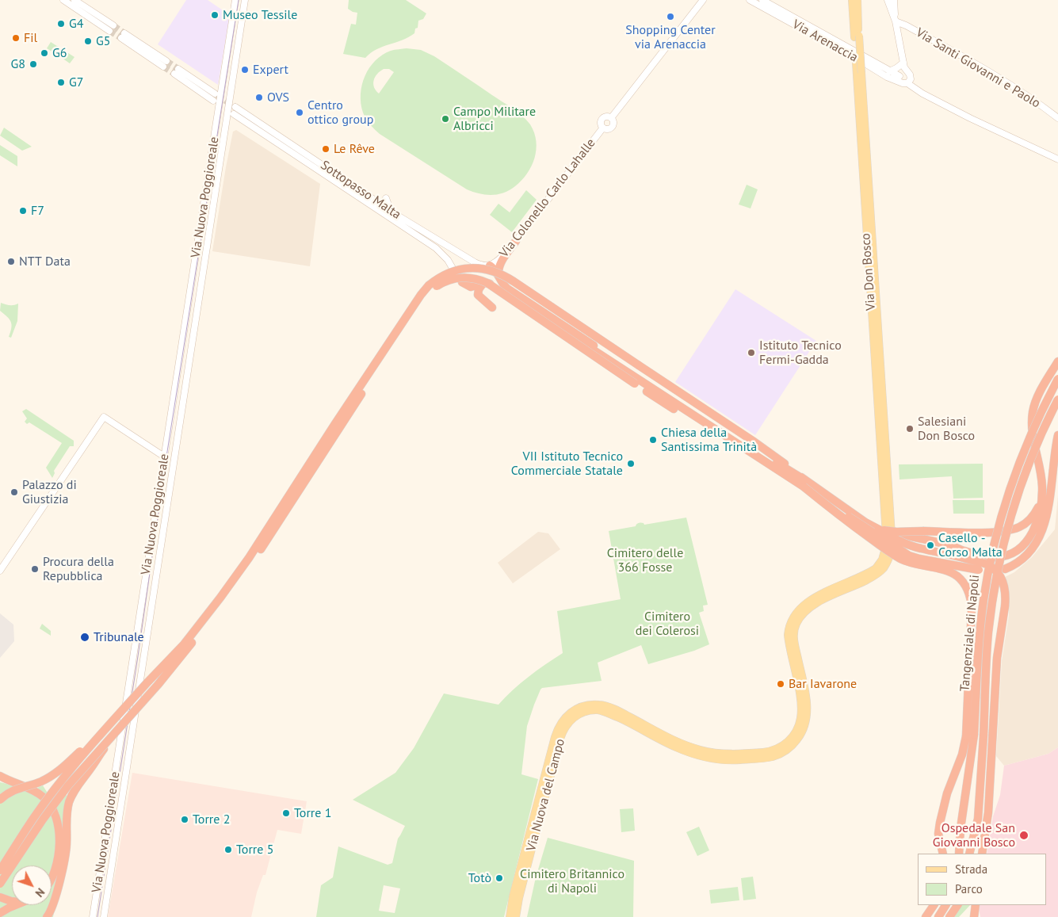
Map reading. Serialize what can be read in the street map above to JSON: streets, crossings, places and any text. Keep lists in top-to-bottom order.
{
  "streets": {
    "highway": ["Tangenziale di Napoli"],
    "main road": [
      "Via Arenaccia",
      "Via Santi Giovanni e Paolo",
      "Sottopasso Malta",
      "Via Nuova Poggioreale",
      "Via Colonello Carlo Lahalle",
      "Via Don Bosco",
      "Via Nuova del Campo"
    ]
  },
  "crossings": [
    ["Sottopasso Malta", "Via Colonello Carlo Lahalle"],
    ["Via Don Bosco", "Via Nuova del Campo"]
  ],
  "parks": ["Cimitero delle 366 Fosse", "Cimitero dei Colerosi", "Cimitero Britannico di Napoli"],
  "places": [
    "Museo Tessile",
    "Shopping Center via Arenaccia",
    "G4",
    "Fil",
    "G5",
    "G6",
    "G8",
    "Expert",
    "G7",
    "OVS",
    "Centro ottico group",
    "Campo Militare Albricci",
    "Le Rêve",
    "F7",
    "NTT Data",
    "Istituto Tecnico Fermi-Gadda",
    "Salesiani Don Bosco",
    "Chiesa della Santissima Trinità",
    "VII Istituto Tecnico Commerciale Statale",
    "Palazzo di Giustizia",
    "Casello - Corso Malta",
    "Procura della Repubblica",
    "Tribunale",
    "Bar Iavarone",
    "Torre 1",
    "Torre 2",
    "Ospedale San Giovanni Bosco",
    "Torre 5",
    "Totò"
  ],
  "legend": ["Strada", "Parco"],
  "north": "bottom right"
}
